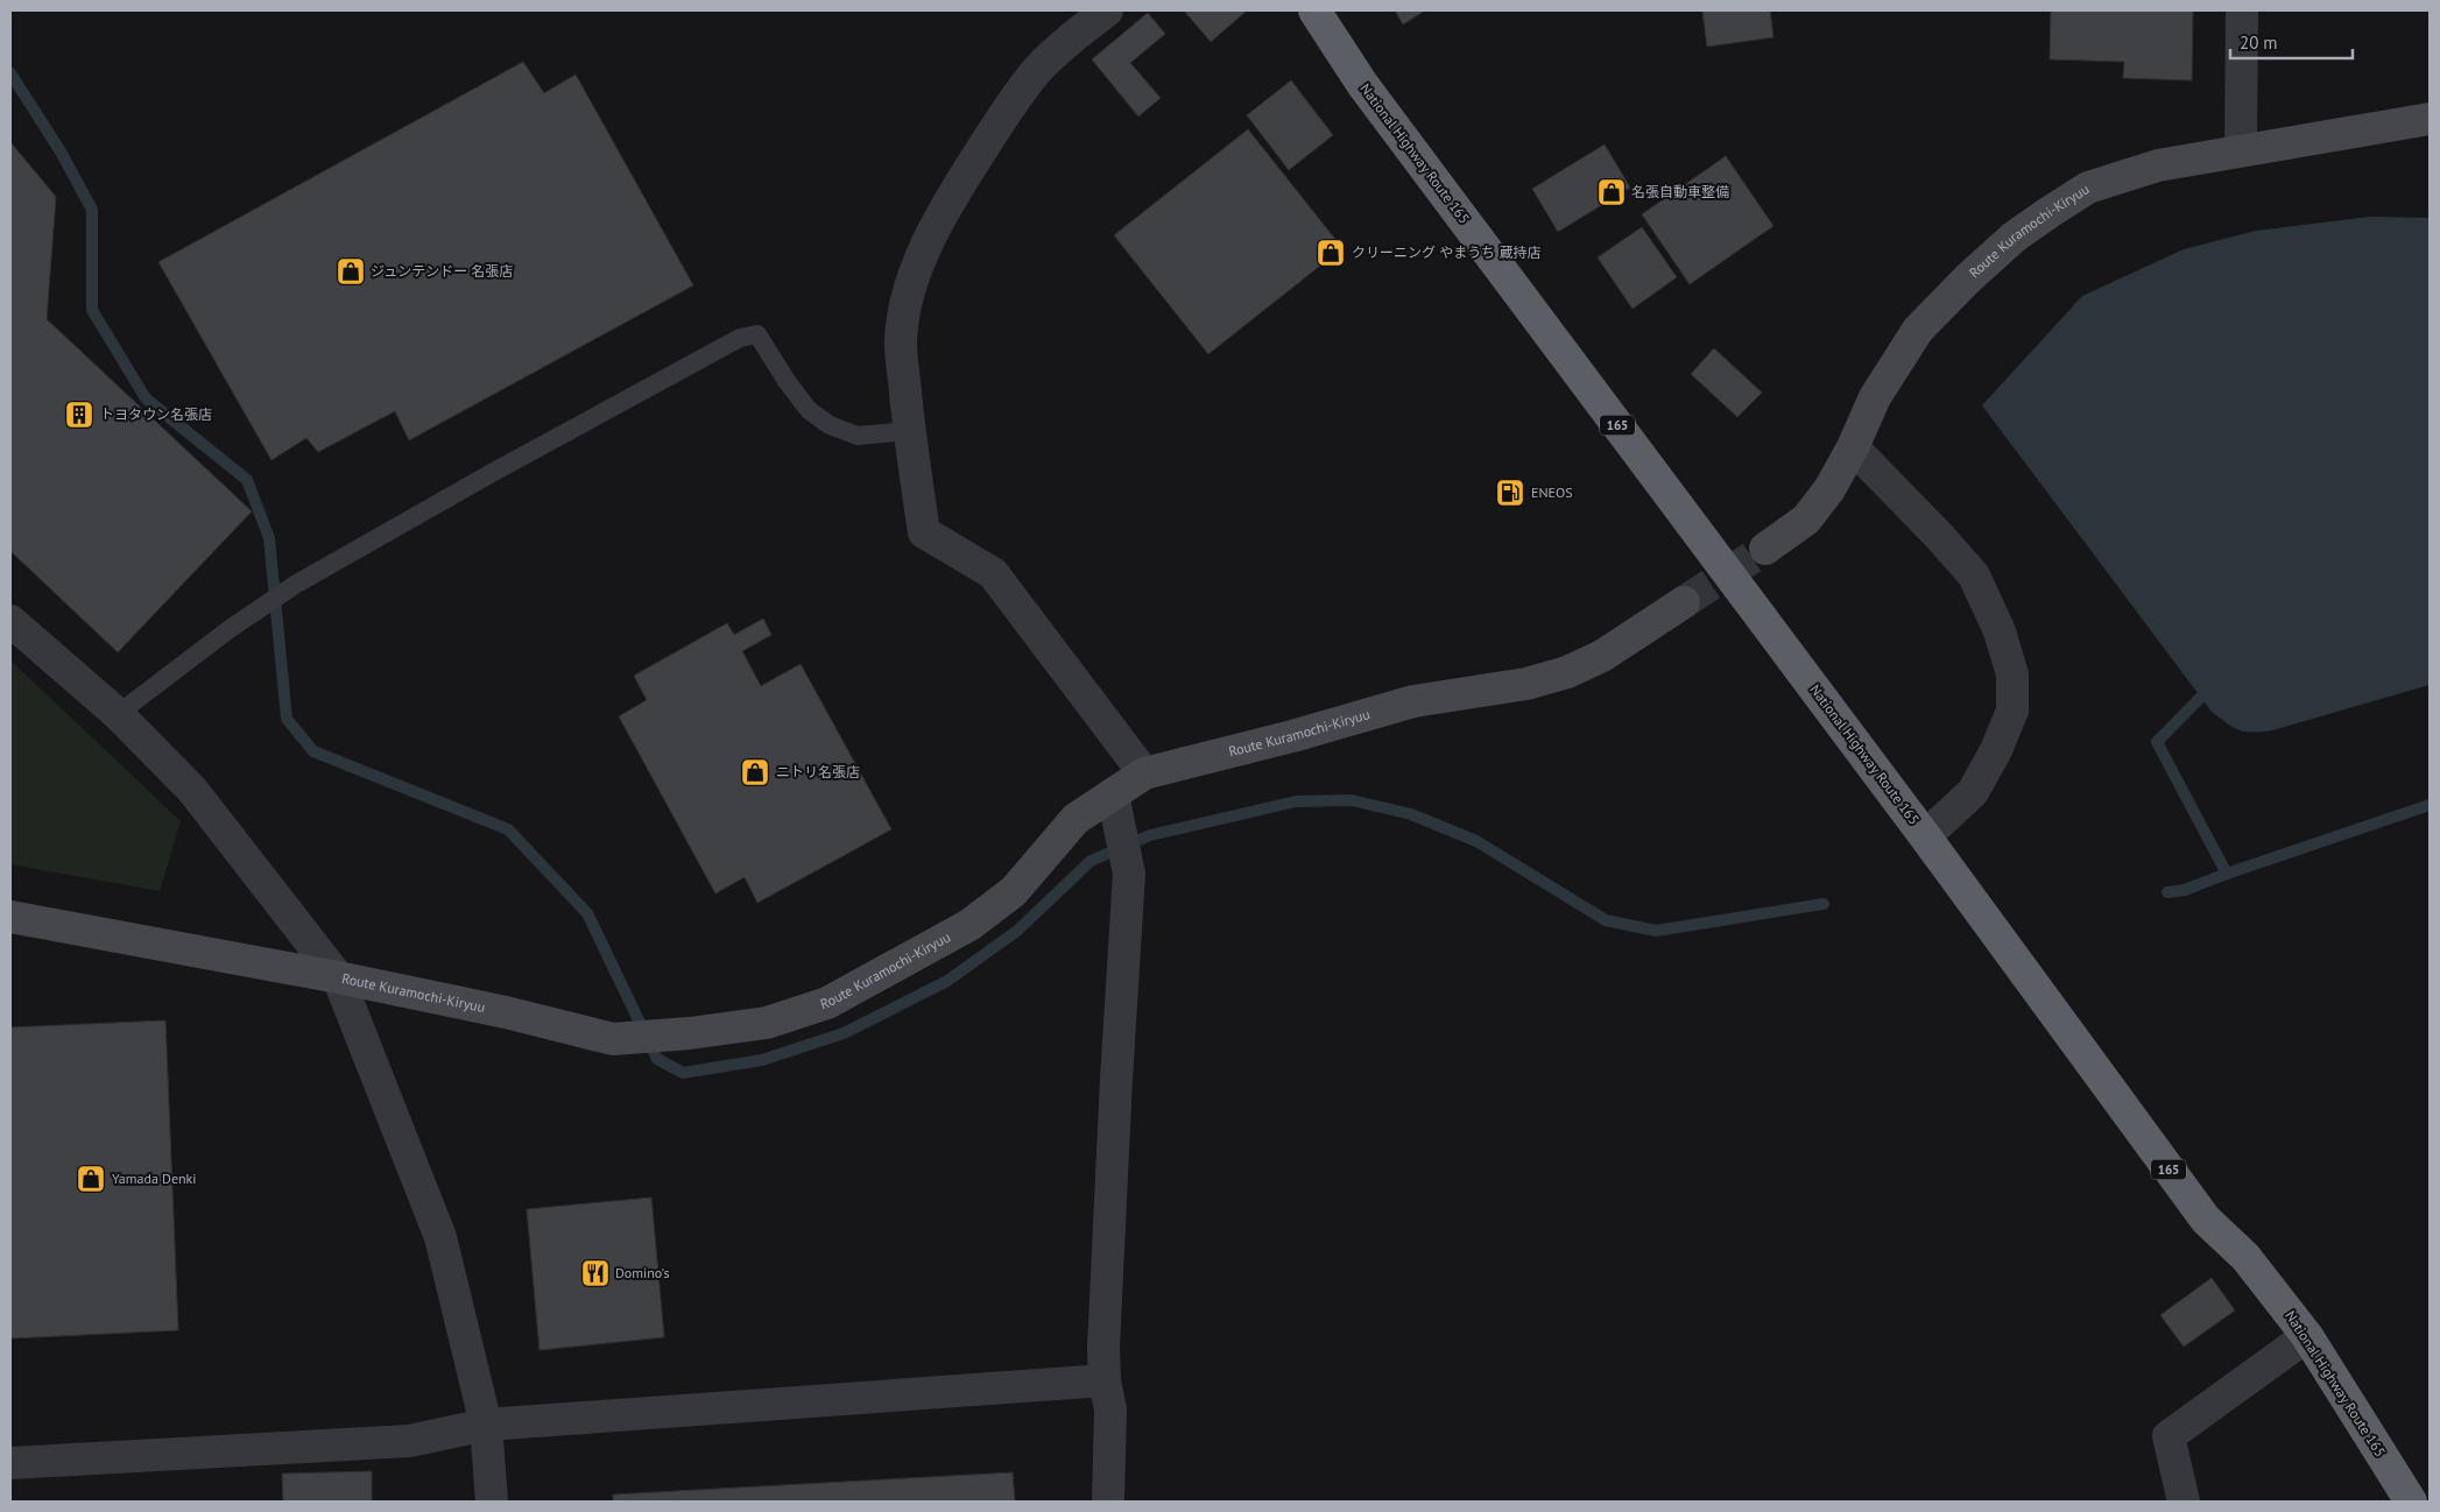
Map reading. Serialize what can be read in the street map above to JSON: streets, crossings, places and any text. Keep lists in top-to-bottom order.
{
  "streets": {
    "highway": ["National Highway Route 165", "165"],
    "main road": ["Route Kuramochi-Kiryuu"]
  },
  "places": {
    "shop": [
      "名張自動車整備",
      "クリーニング やまうち 蔵持店",
      "ジュンテンドー 名張店",
      "ニトリ名張店",
      "Yamada Denki"
    ],
    "building": ["トヨタウン名張店"],
    "fuel station": ["ENEOS"],
    "restaurant": ["Domino's"]
  },
  "scale_bar": "20 m"
}
